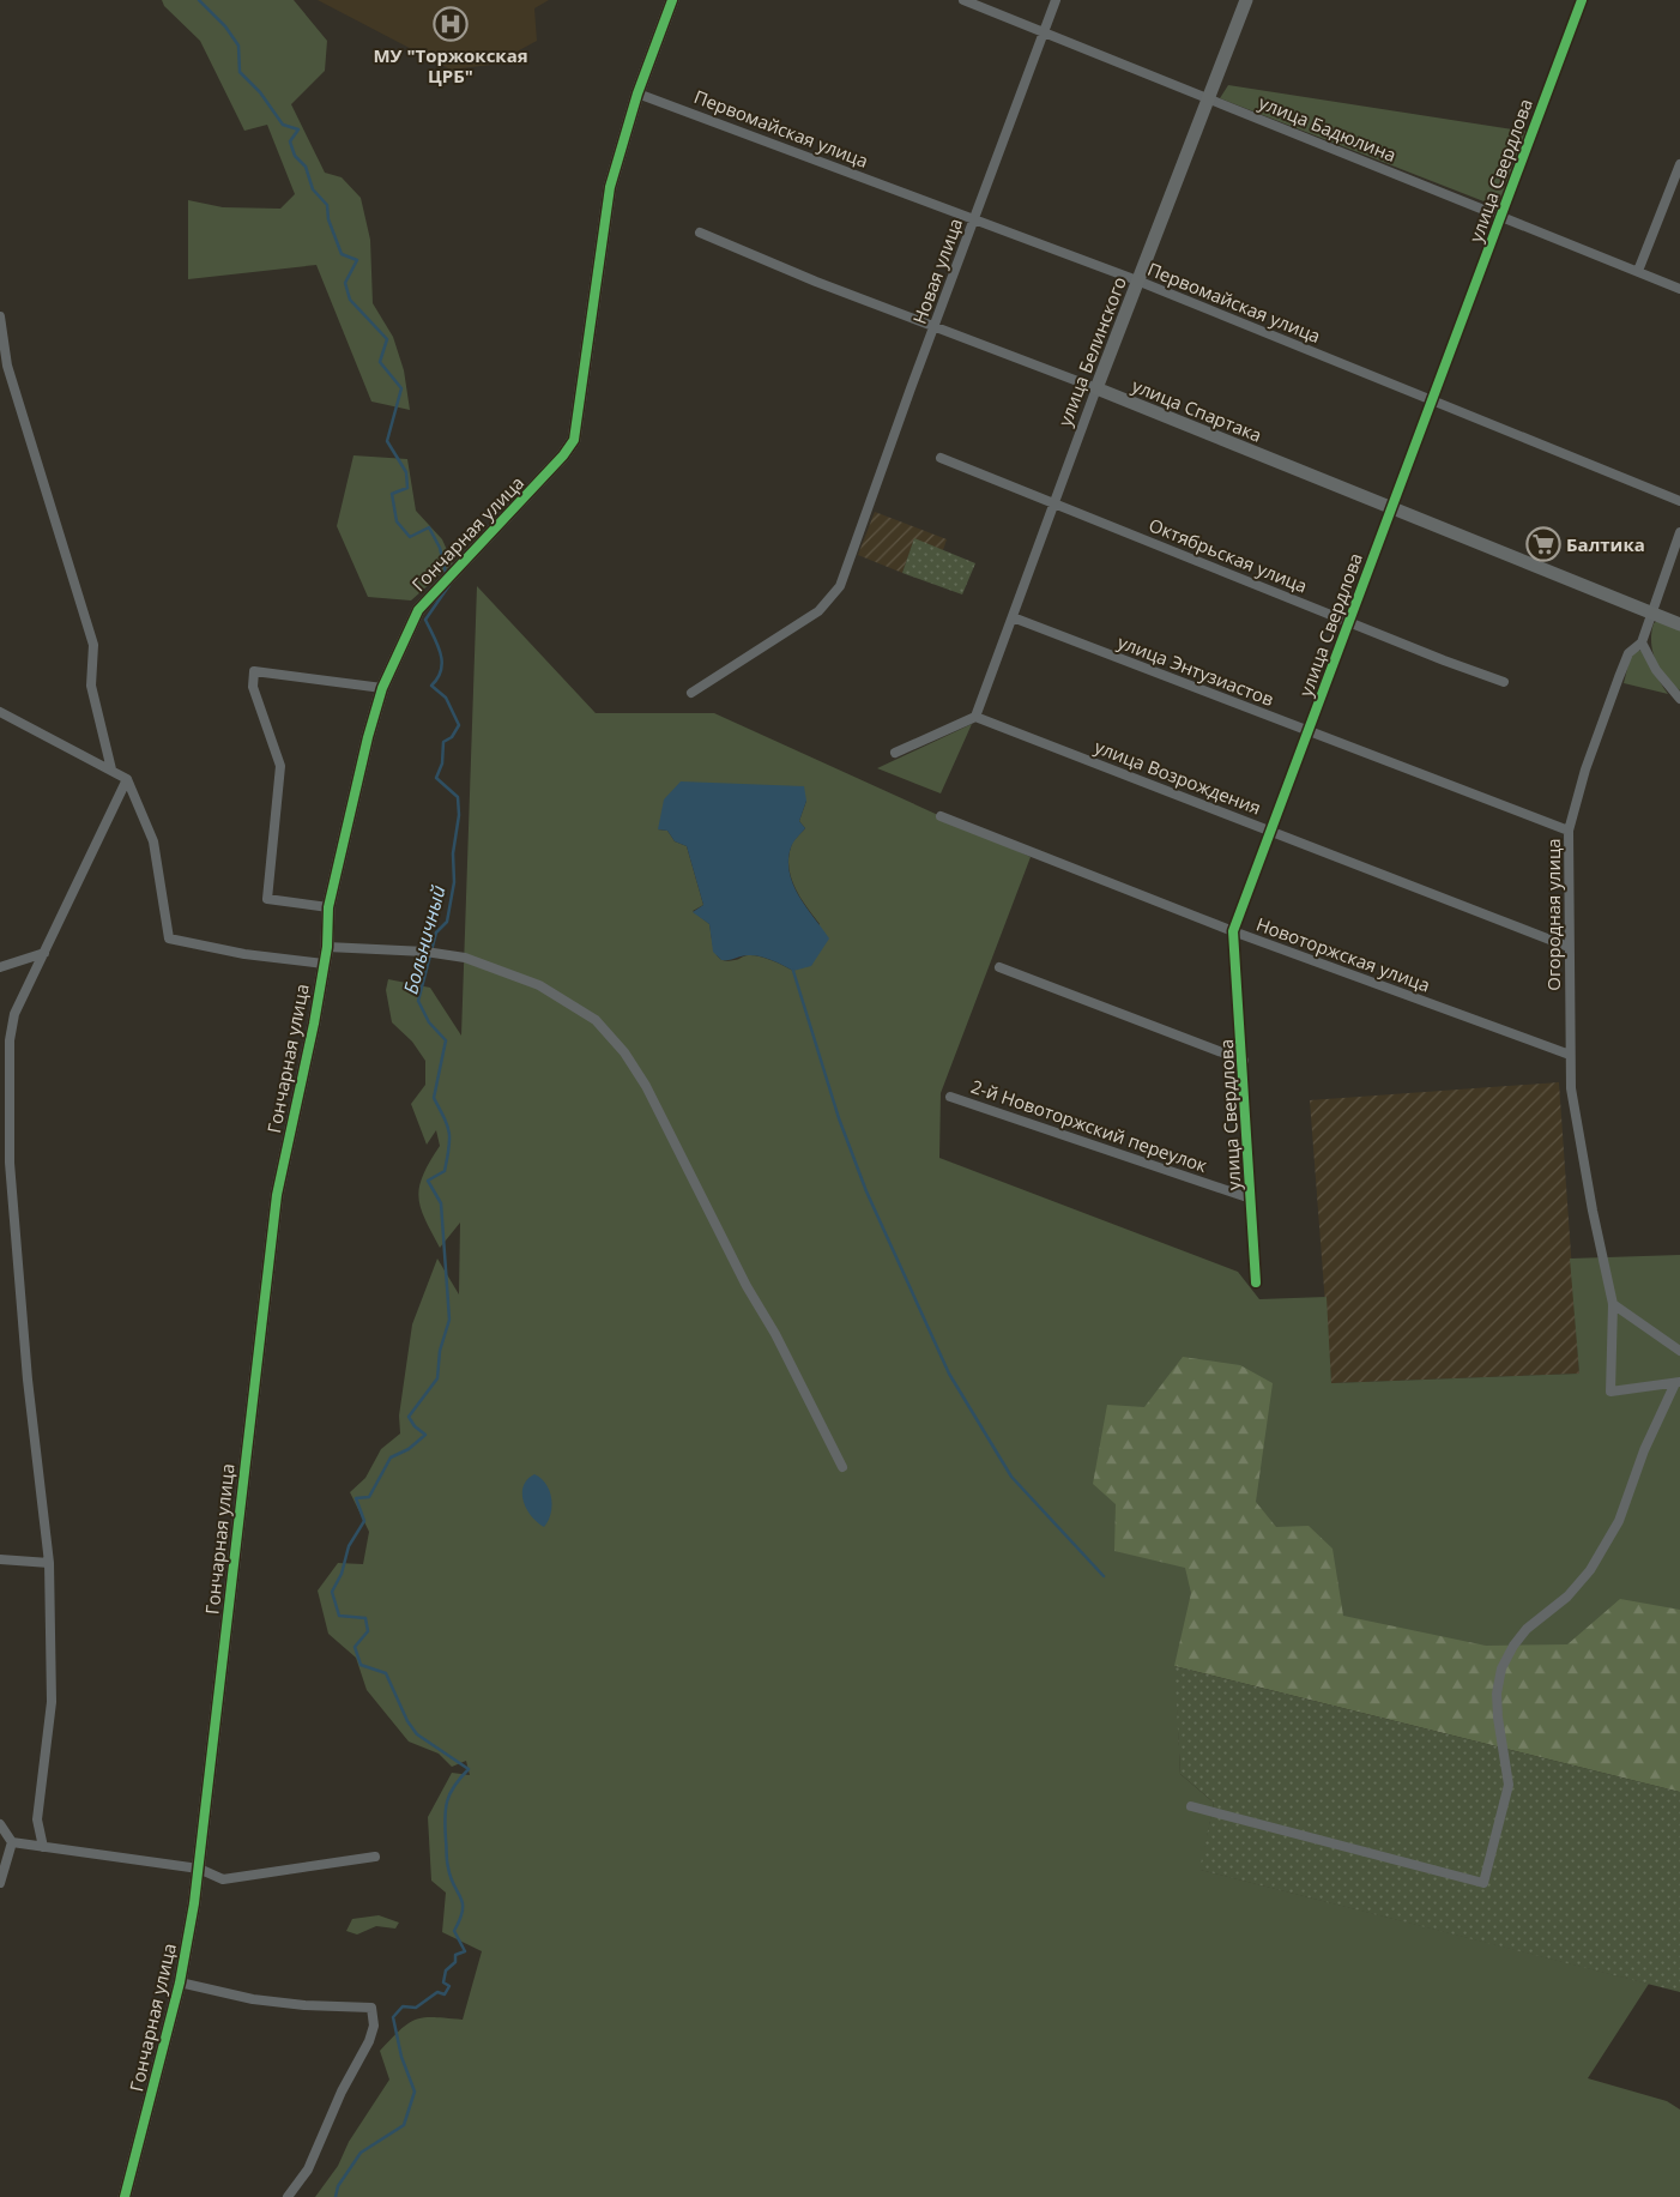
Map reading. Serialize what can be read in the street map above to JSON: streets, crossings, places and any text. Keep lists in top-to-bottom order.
{
  "streets": {
    "street": [
      "Первомайская улица",
      "улица Бадюлина",
      "улица Свердлова",
      "Новая улица",
      "улица Белинского",
      "улица Спартака",
      "Гончарная улица",
      "Октябрьская улица",
      "улица Энтузиастов",
      "улица Возрождения",
      "Огородная улица",
      "Новоторжская улица",
      "2-й Новоторжский переулок"
    ]
  },
  "crossings": [
    ["Первомайская улица", "улица Свердлова"],
    ["Первомайская улица", "Новая улица"],
    ["Первомайская улица", "улица Белинского"],
    ["Первомайская улица", "Гончарная улица"],
    ["улица Бадюлина", "улица Свердлова"],
    ["улица Бадюлина", "Новая улица"],
    ["улица Бадюлина", "улица Белинского"],
    ["улица Свердлова", "улица Спартака"],
    ["улица Свердлова", "Октябрьская улица"],
    ["улица Свердлова", "улица Энтузиастов"],
    ["улица Свердлова", "улица Возрождения"],
    ["улица Свердлова", "Новоторжская улица"],
    ["улица Свердлова", "2-й Новоторжский переулок"],
    ["Новая улица", "улица Спартака"],
    ["улица Белинского", "улица Спартака"],
    ["улица Белинского", "Октябрьская улица"],
    ["улица Белинского", "улица Энтузиастов"],
    ["улица Белинского", "улица Возрождения"],
    ["улица Спартака", "Огородная улица"],
    ["улица Энтузиастов", "Огородная улица"],
    ["улица Возрождения", "Огородная улица"],
    ["Огородная улица", "Новоторжская улица"]
  ],
  "water": ["Больничный"],
  "places": {
    "hospital": ["МУ \"Торжокская ЦРБ\""],
    "supermarket": ["Балтика"]
  }
}
